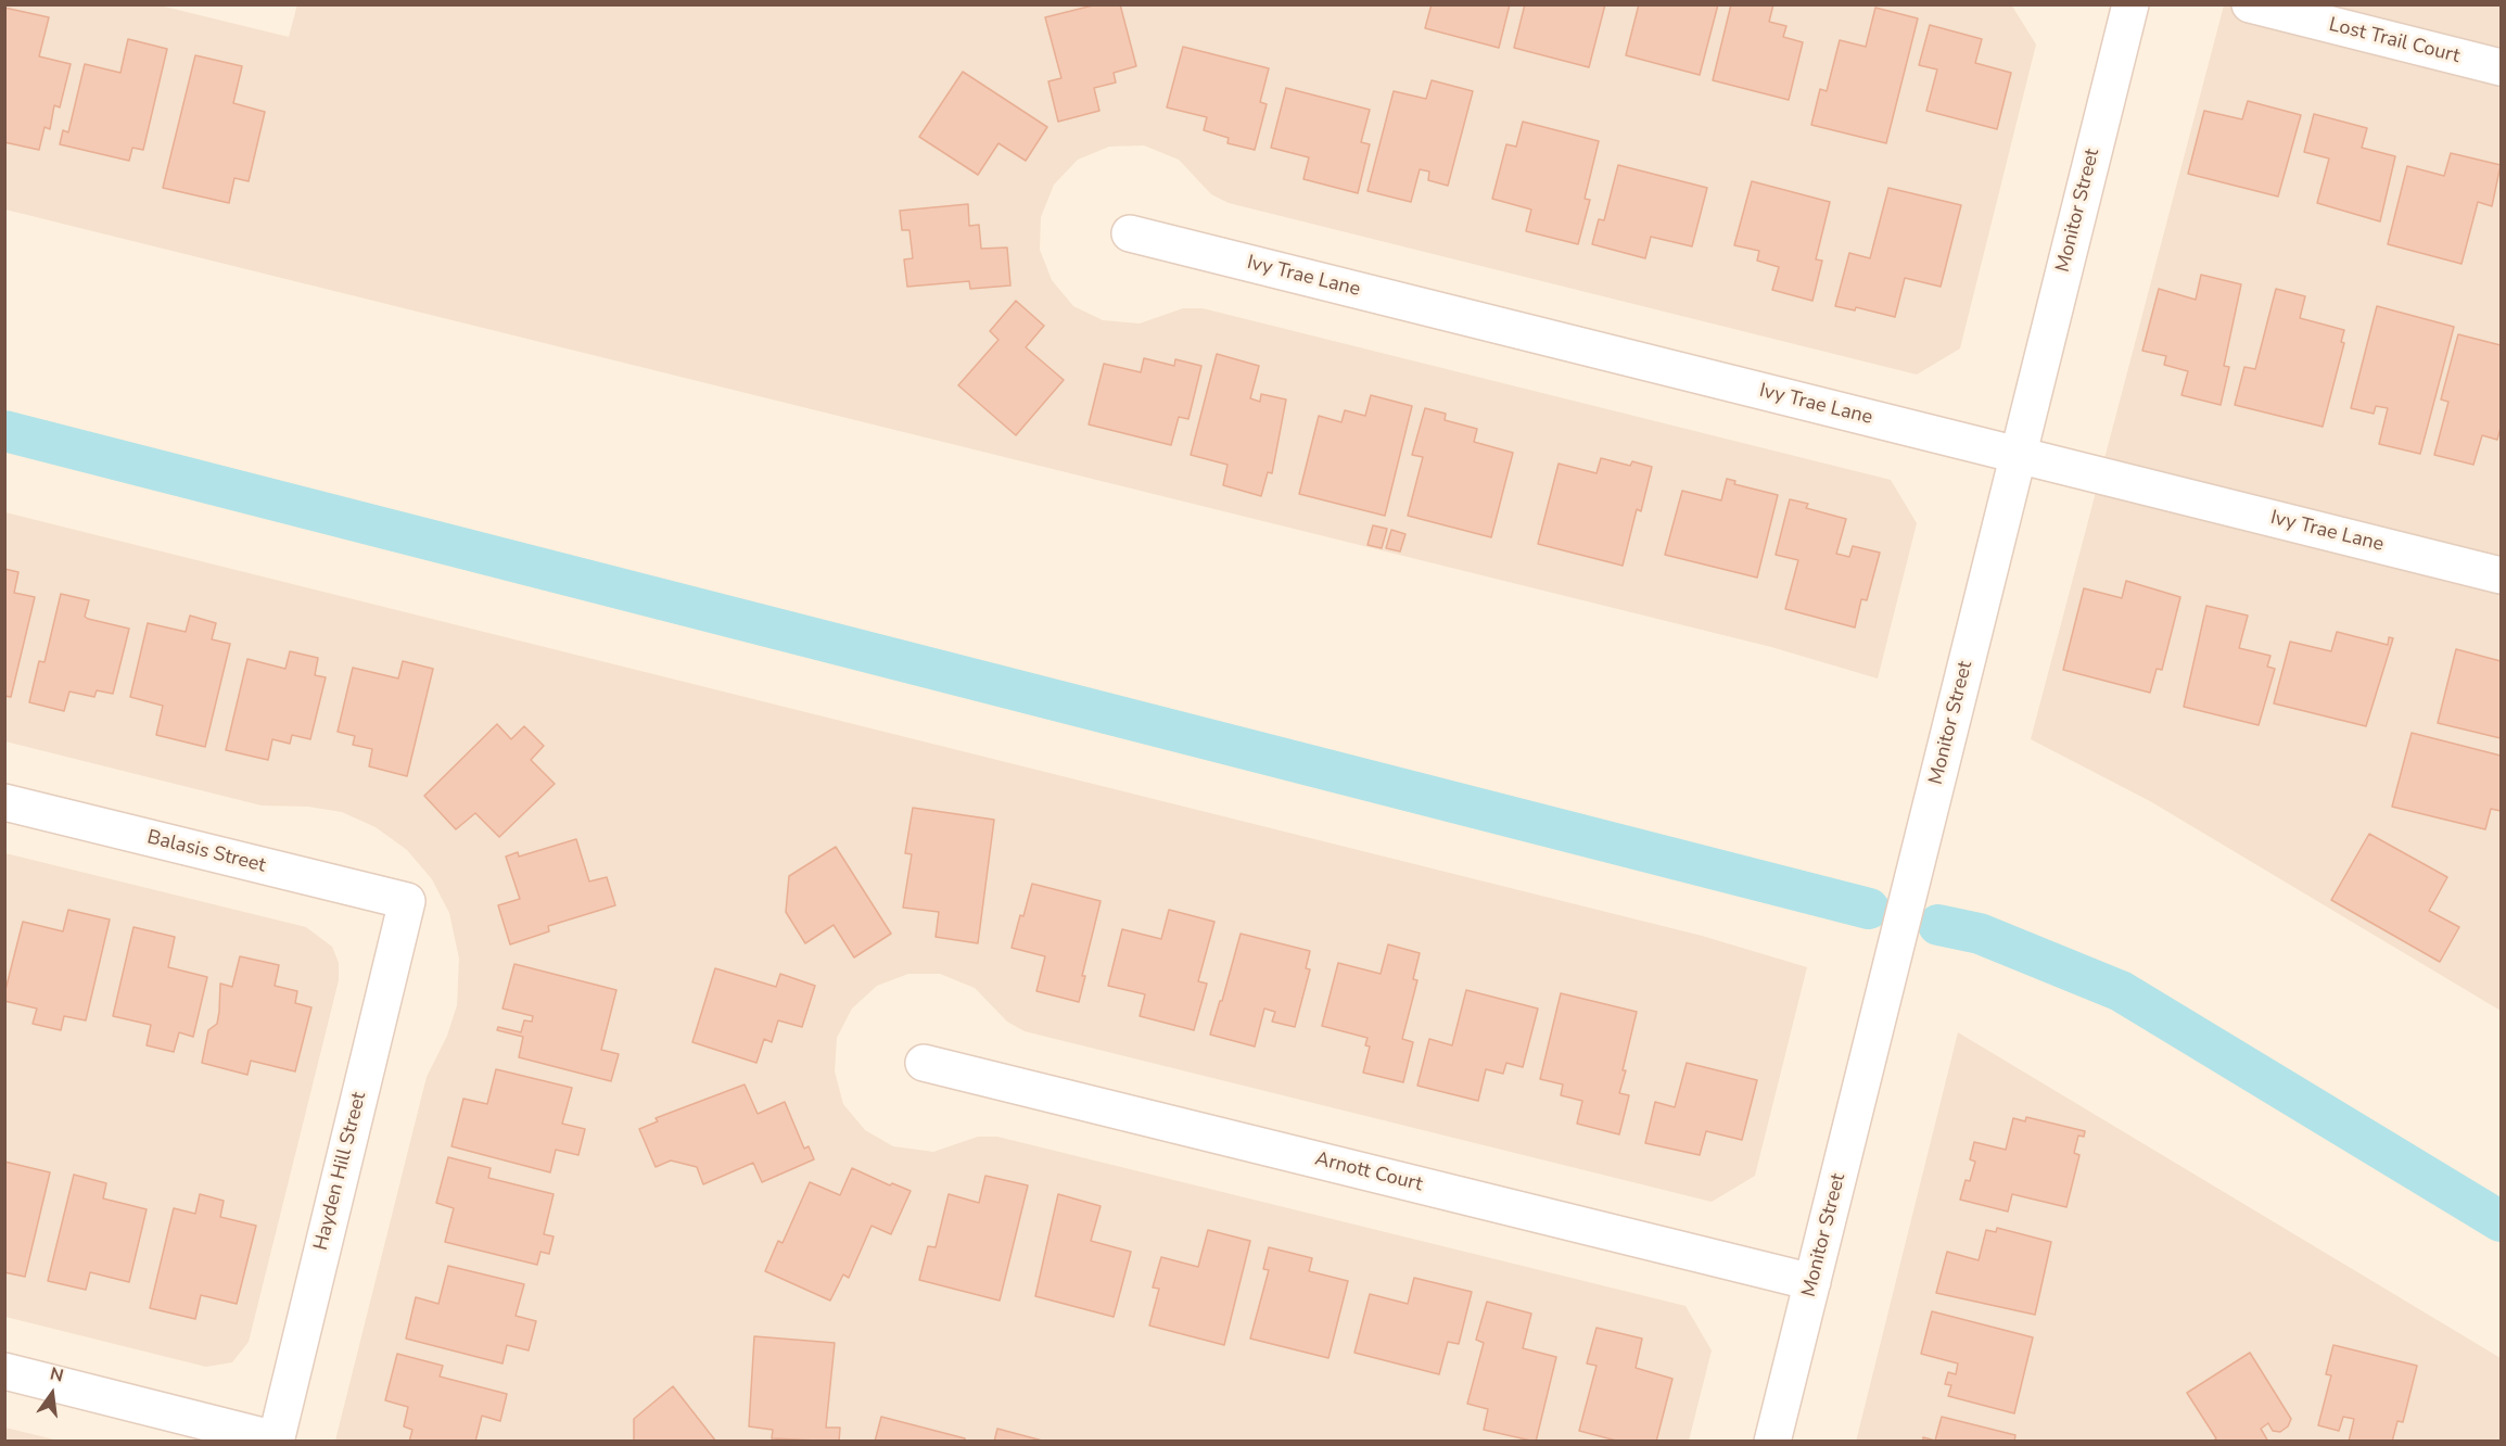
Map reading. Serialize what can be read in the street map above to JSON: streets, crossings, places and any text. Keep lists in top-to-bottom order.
{
  "streets": {
    "street": [
      "Lost Trail Court",
      "Monitor Street",
      "Ivy Trae Lane",
      "Balasis Street",
      "Hayden Hill Street",
      "Arnott Court"
    ]
  },
  "crossings": [
    ["Monitor Street", "Ivy Trae Lane"],
    ["Monitor Street", "Arnott Court"],
    ["Balasis Street", "Hayden Hill Street"]
  ],
  "north": "top"
}
